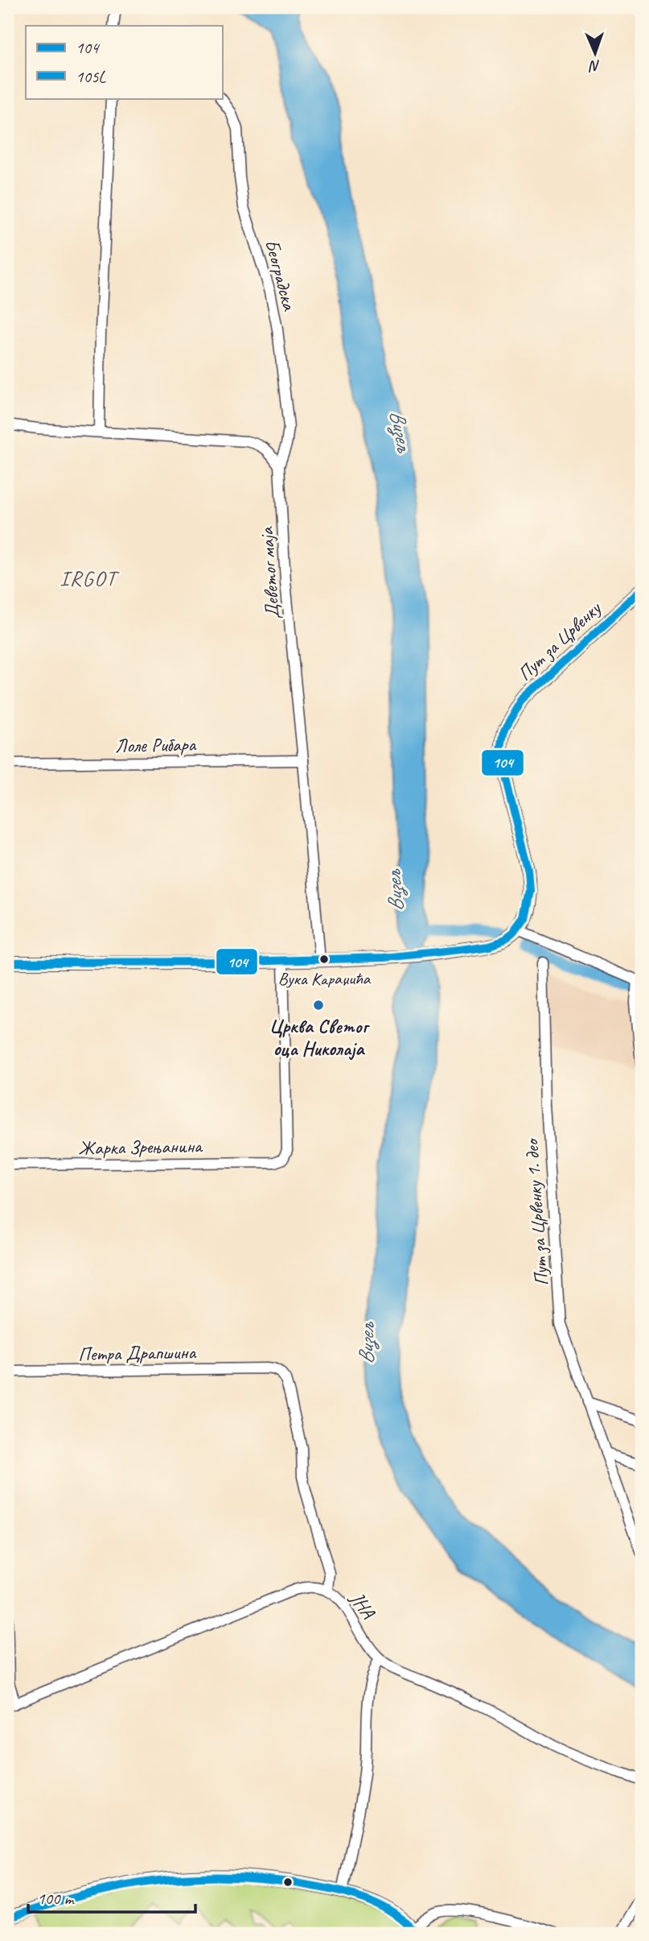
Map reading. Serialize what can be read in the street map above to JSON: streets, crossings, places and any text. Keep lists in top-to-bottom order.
{
  "streets": {
    "street": [
      "Београдска",
      "Деветог маја",
      "Пут за Црвенку",
      "Лоле Рибара",
      "Жарка Зрењанина",
      "Пут за Црвенку 1. део",
      "Петра Драпшина",
      "ЈНА"
    ]
  },
  "crossings": [
    ["Београдска", "Деветог маја"],
    ["Деветог маја", "Лоле Рибара"],
    ["Петра Драпшина", "ЈНА"]
  ],
  "districts": ["IRGOT"],
  "water": ["Визељ"],
  "places": ["Вука Караџића", "Црква Светог оца Николаја"],
  "lines": ["transit line 104", "transit line 105L"],
  "legend": ["104", "105L"],
  "scale_bar": "100 m",
  "north": "bottom"
}
